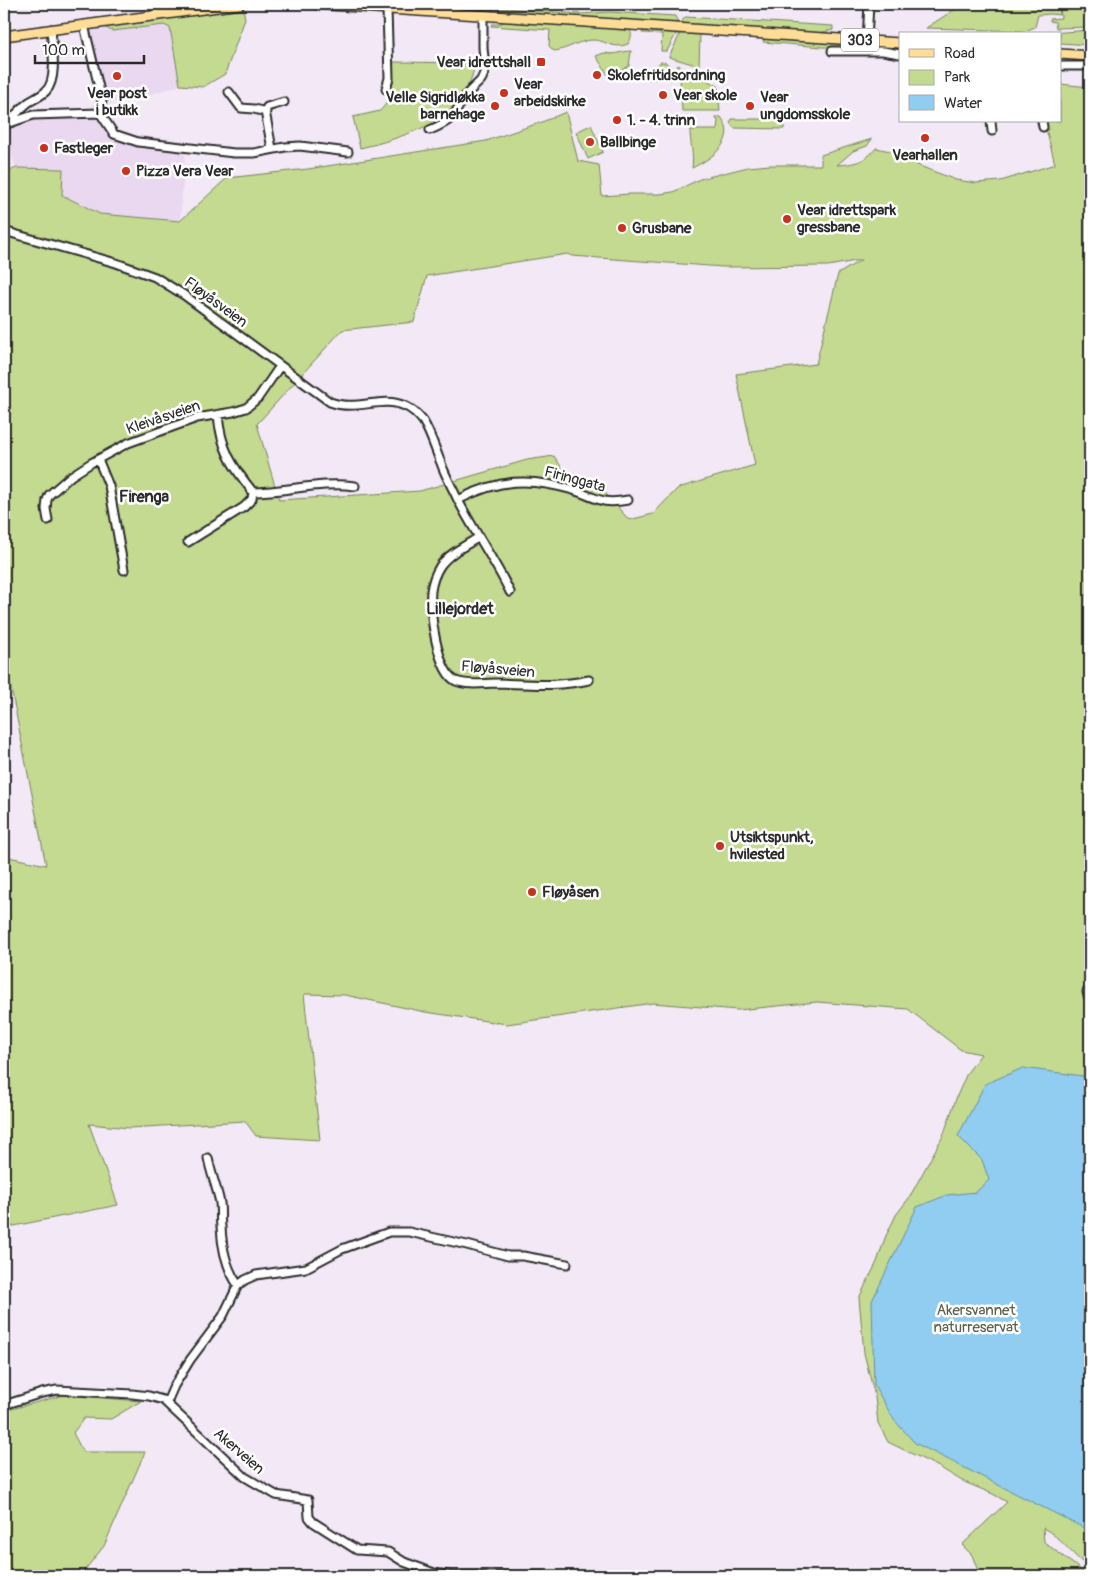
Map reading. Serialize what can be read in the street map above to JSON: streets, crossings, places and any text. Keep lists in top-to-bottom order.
{
  "streets": {
    "main road": ["303"],
    "street": [
      "Fløyåsveien",
      "Kleivåsveien",
      "Firinggata",
      "Akerveien"
    ]
  },
  "crossings": [
    ["Fløyåsveien", "Kleivåsveien"],
    ["Fløyåsveien", "Firinggata"]
  ],
  "districts": ["Firenga", "Lillejordet"],
  "parks": ["Akersvannet naturreservat"],
  "places": {
    "transit": ["Vear idrettshall"],
    "other": [
      "Skolefritidsordning",
      "Vear post i butikk",
      "Vear arbeidskirke",
      "Vear skole",
      "Velle Sigridløkka barnehage",
      "Vear ungdomsskole",
      "1. - 4. trinn",
      "Vearhallen",
      "Ballbinge",
      "Fastleger",
      "Pizza Vera Vear",
      "Vear idrettspark gressbane",
      "Grusbane",
      "Utsiktspunkt, hvilested",
      "Fløyåsen"
    ]
  },
  "legend": ["Road", "Park", "Water"],
  "scale_bar": "100 m"
}
